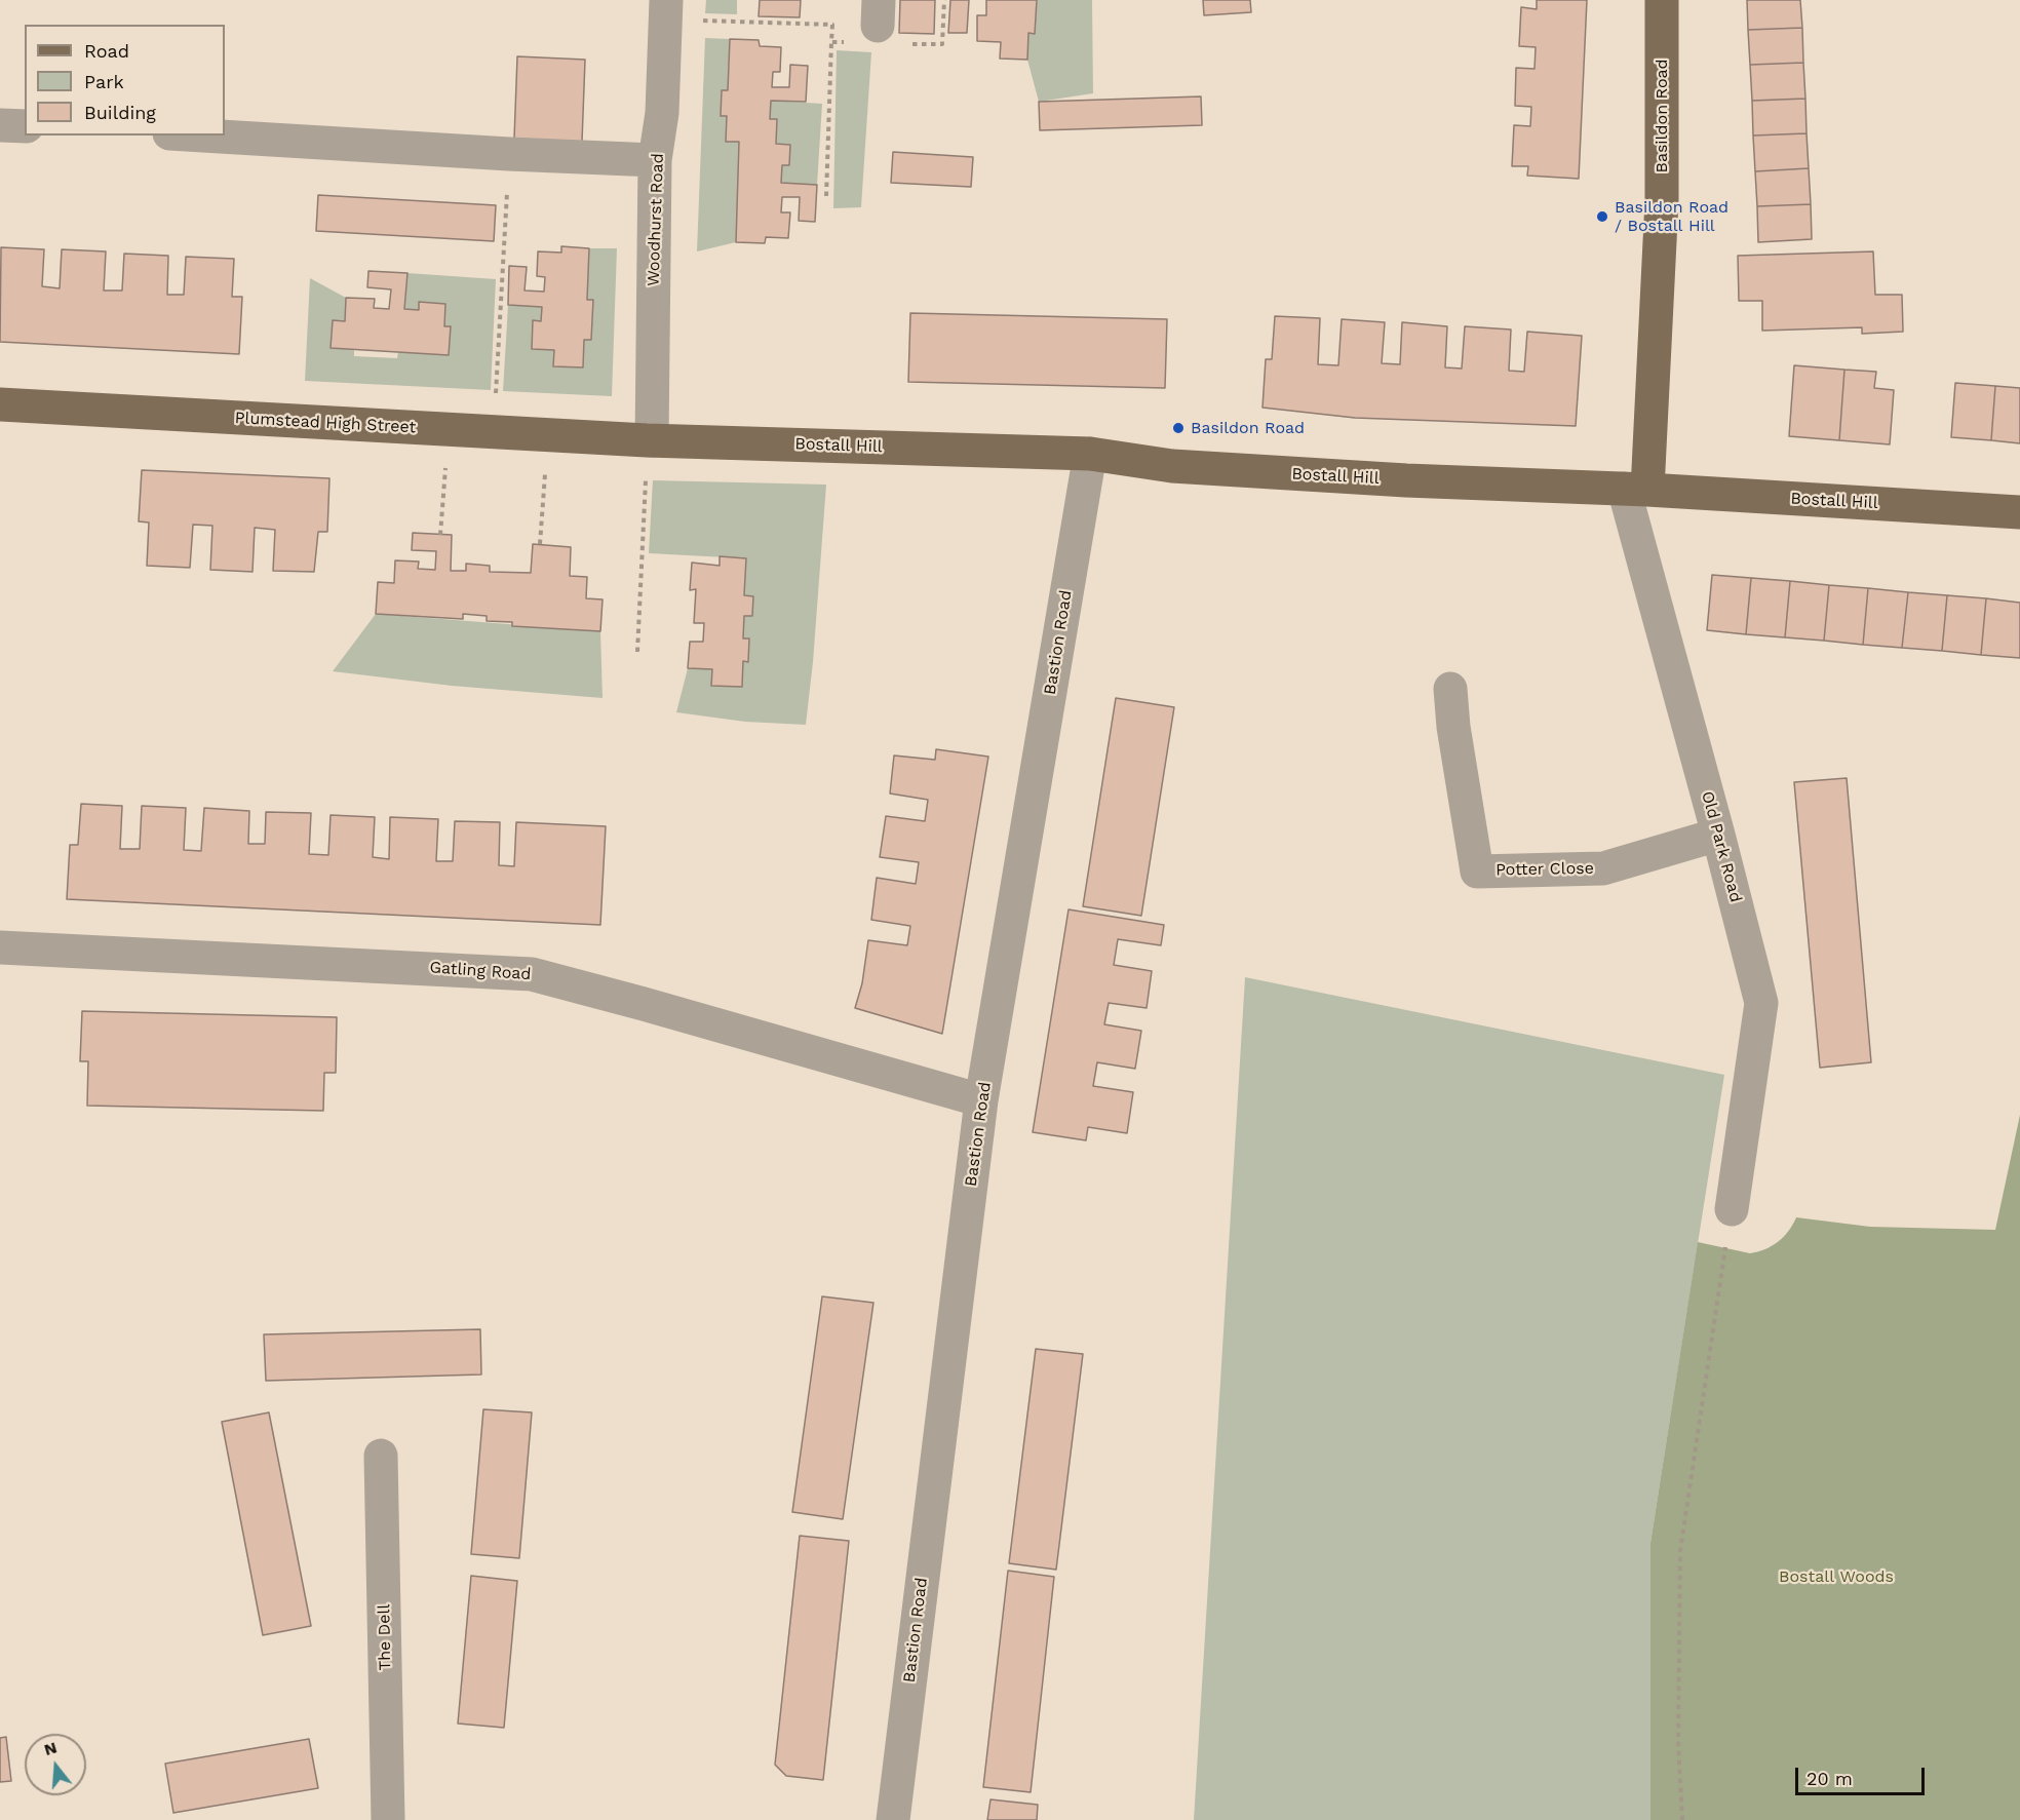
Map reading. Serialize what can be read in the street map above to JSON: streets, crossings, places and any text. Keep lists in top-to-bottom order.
{
  "streets": {
    "main road": ["Basildon Road", "Plumstead High Street", "Bostall Hill"],
    "street": [
      "Woodhurst Road",
      "Bastion Road",
      "Old Park Road",
      "Potter Close",
      "Gatling Road",
      "The Dell"
    ]
  },
  "crossings": [
    ["Basildon Road", "Bostall Hill"],
    ["Basildon Road", "Old Park Road"],
    ["Woodhurst Road", "Plumstead High Street"],
    ["Woodhurst Road", "Bostall Hill"],
    ["Plumstead High Street", "Bostall Hill"],
    ["Bostall Hill", "Bastion Road"],
    ["Bostall Hill", "Old Park Road"],
    ["Bastion Road", "Gatling Road"],
    ["Old Park Road", "Potter Close"]
  ],
  "parks": ["Bostall Woods"],
  "places": ["Basildon Road / Bostall Hill", "Basildon Road"],
  "legend": ["Road", "Park", "Building"],
  "scale_bar": "20 m",
  "north": "top"
}
